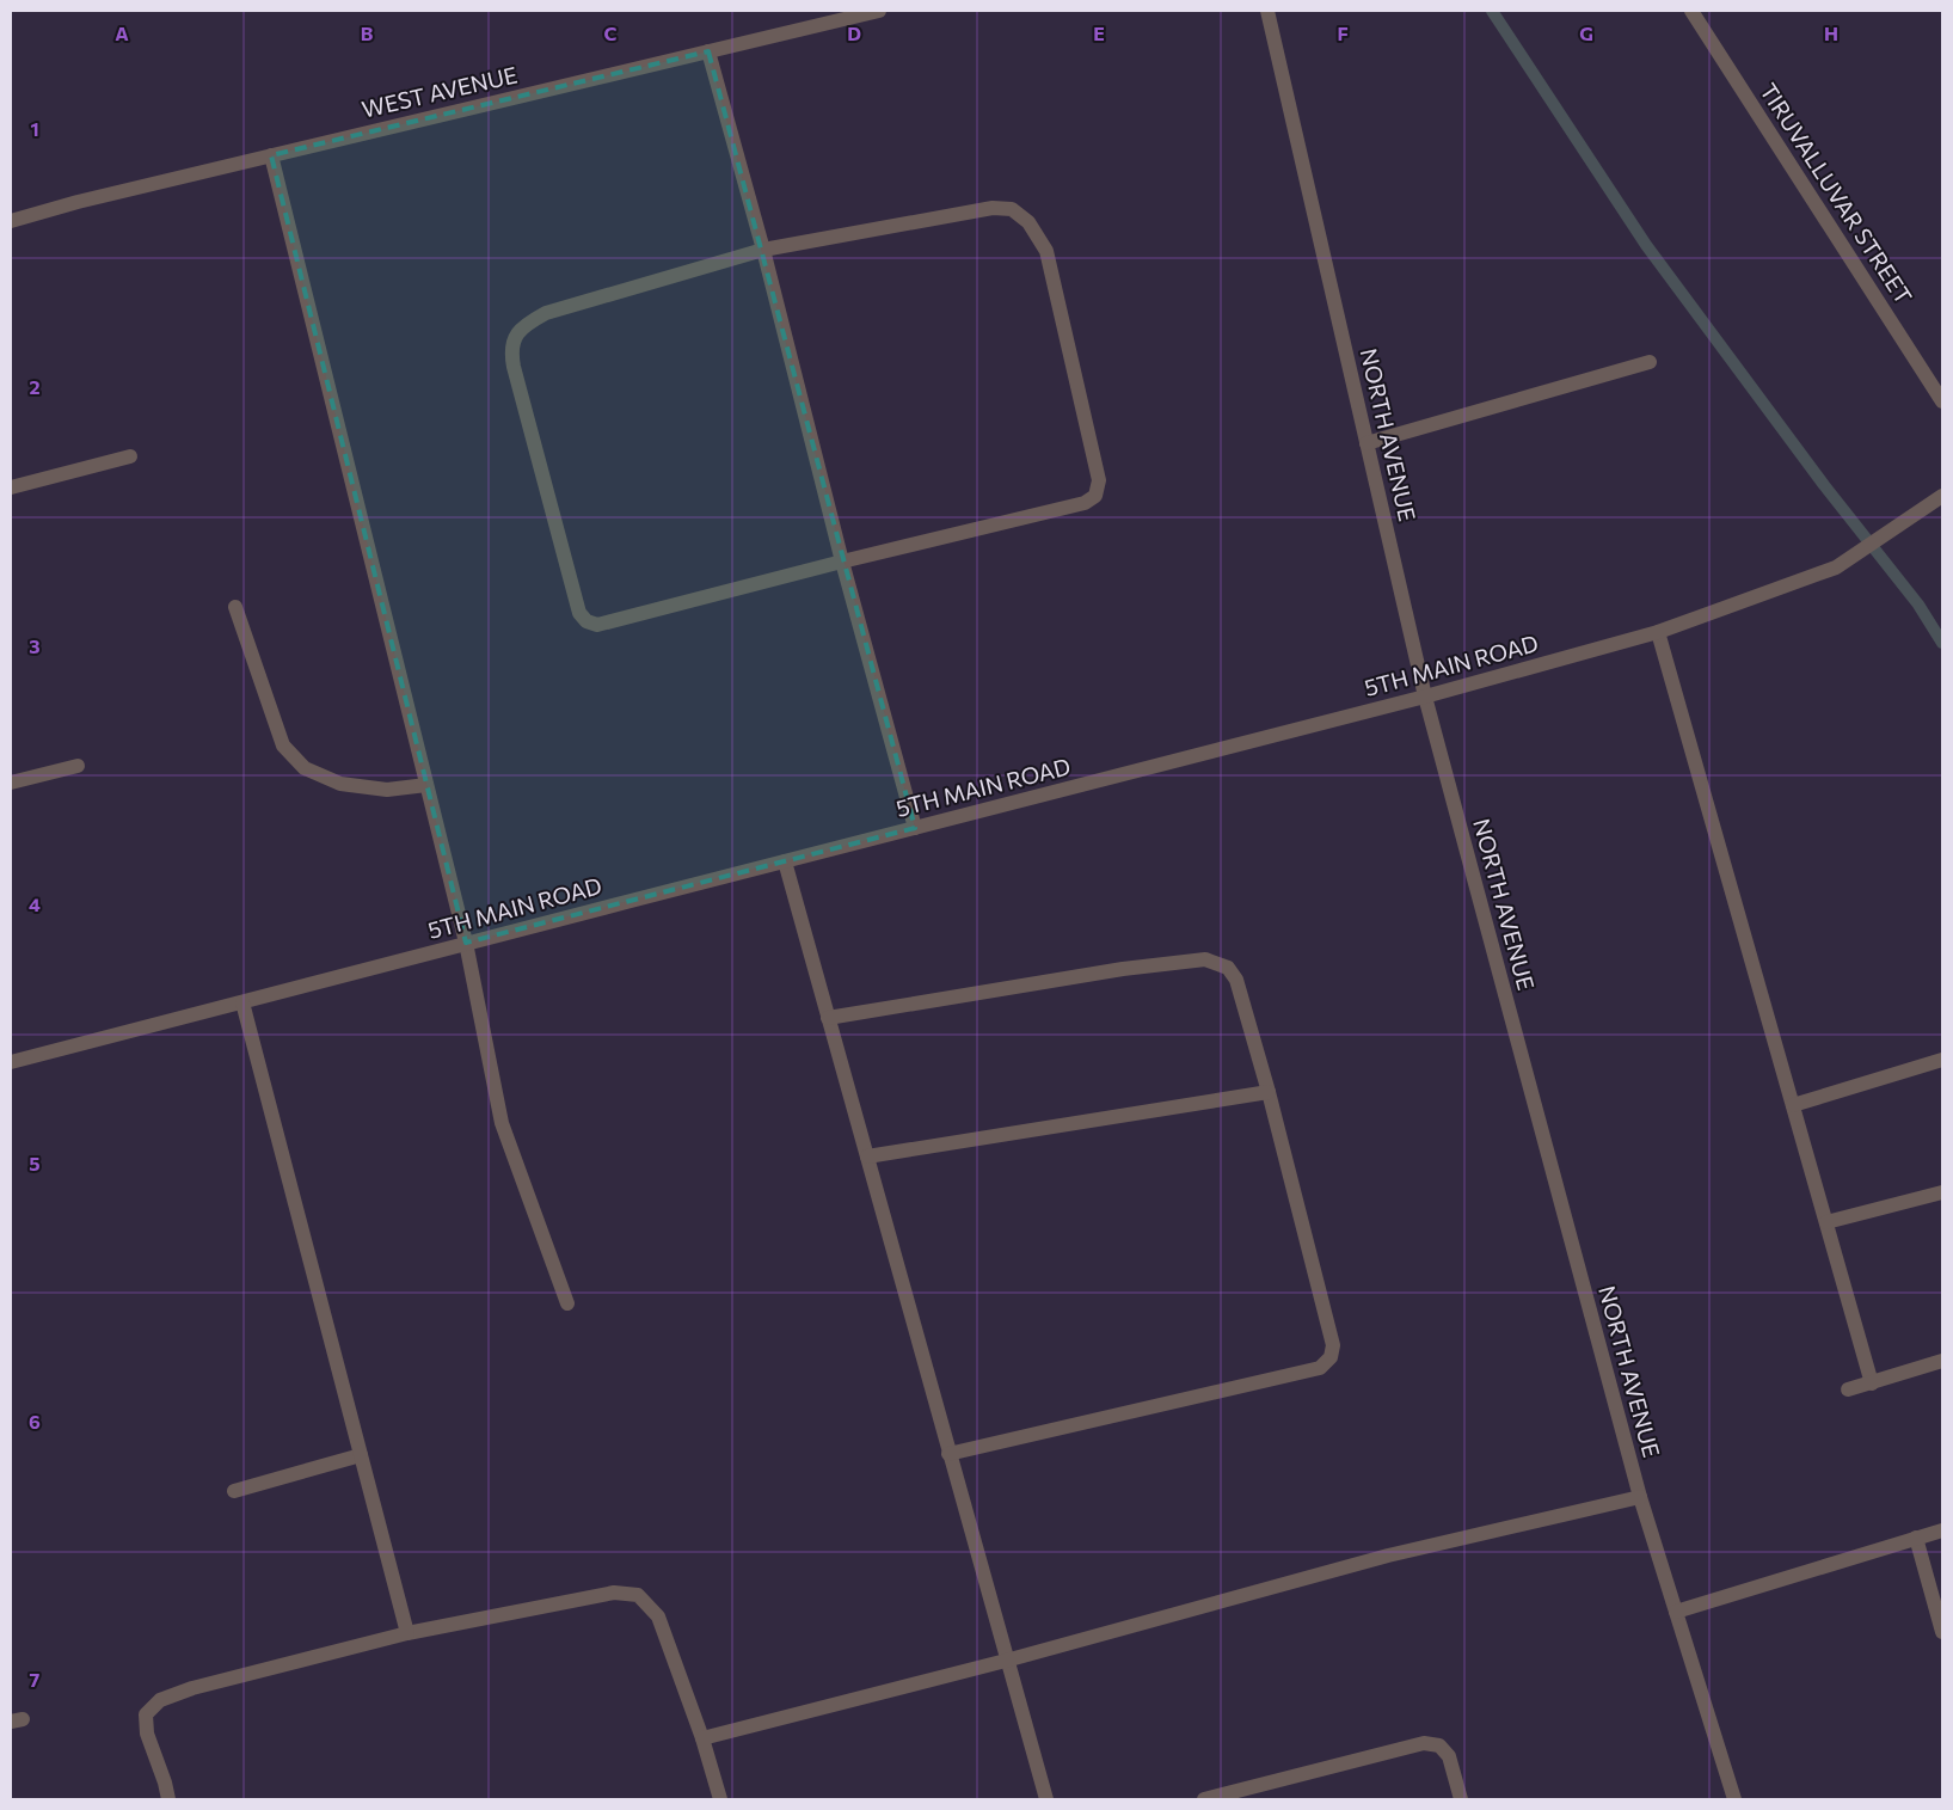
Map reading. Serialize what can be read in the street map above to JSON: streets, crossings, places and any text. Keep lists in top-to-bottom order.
{
  "streets": {
    "street": [
      "WEST AVENUE",
      "TIRUVALLUVAR STREET",
      "NORTH AVENUE",
      "5TH MAIN ROAD"
    ]
  },
  "crossings": [
    ["NORTH AVENUE", "5TH MAIN ROAD"]
  ],
  "grid": {
    "columns": [
      "A",
      "B",
      "C",
      "D",
      "E",
      "F",
      "G",
      "H"
    ],
    "rows": [
      "1",
      "2",
      "3",
      "4",
      "5",
      "6",
      "7"
    ]
  }
}
